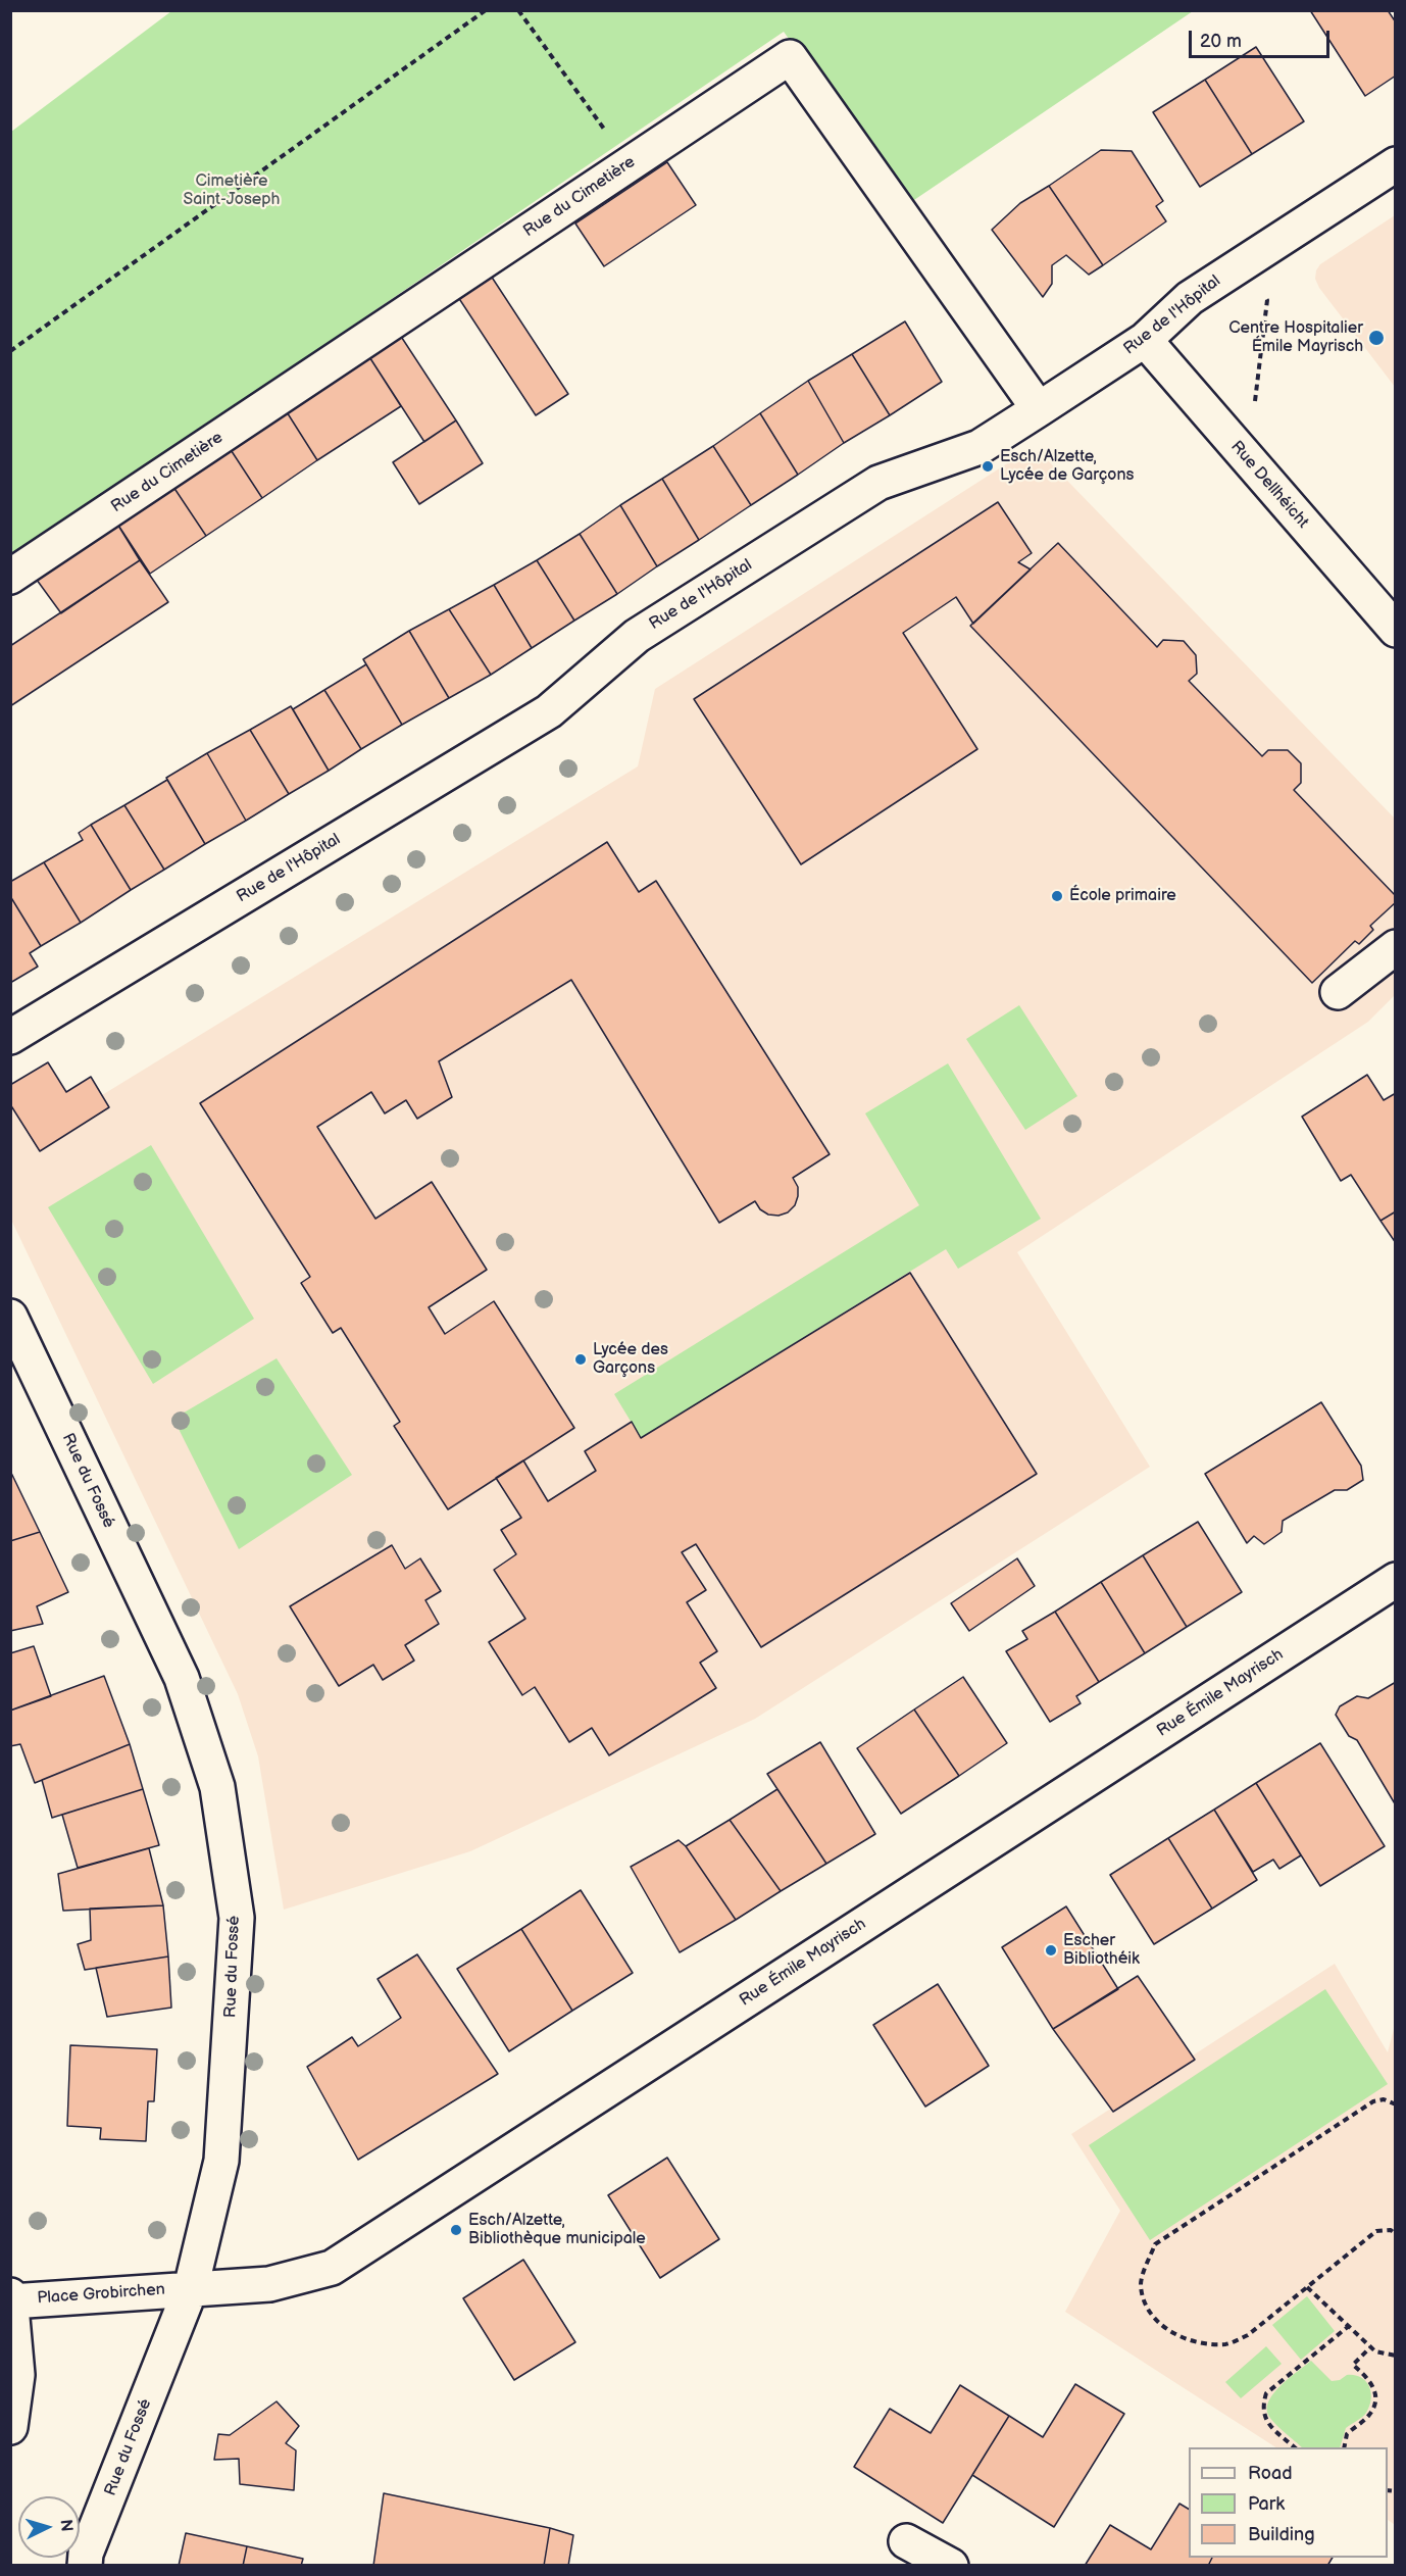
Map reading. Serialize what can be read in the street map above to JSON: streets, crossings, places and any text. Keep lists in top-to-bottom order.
{
  "streets": {
    "street": [
      "Rue du Cimetière",
      "Rue de l'Hôpital",
      "Rue Dellhéicht",
      "Rue du Fossé",
      "Rue Émile Mayrisch",
      "Place Grobirchen"
    ]
  },
  "crossings": [
    ["Rue du Cimetière", "Rue de l'Hôpital"],
    ["Rue de l'Hôpital", "Rue Dellhéicht"],
    ["Rue du Fossé", "Rue Émile Mayrisch"],
    ["Rue du Fossé", "Place Grobirchen"],
    ["Rue Émile Mayrisch", "Place Grobirchen"]
  ],
  "parks": ["Cimetière Saint-Joseph"],
  "places": [
    "Centre Hospitalier Émile Mayrisch",
    "Esch/Alzette, Lycée de Garçons",
    "École primaire",
    "Lycée des Garçons",
    "Escher Bibliothéik",
    "Esch/Alzette, Bibliothèque municipale"
  ],
  "legend": ["Road", "Park", "Building"],
  "scale_bar": "20 m",
  "north": "right"
}
